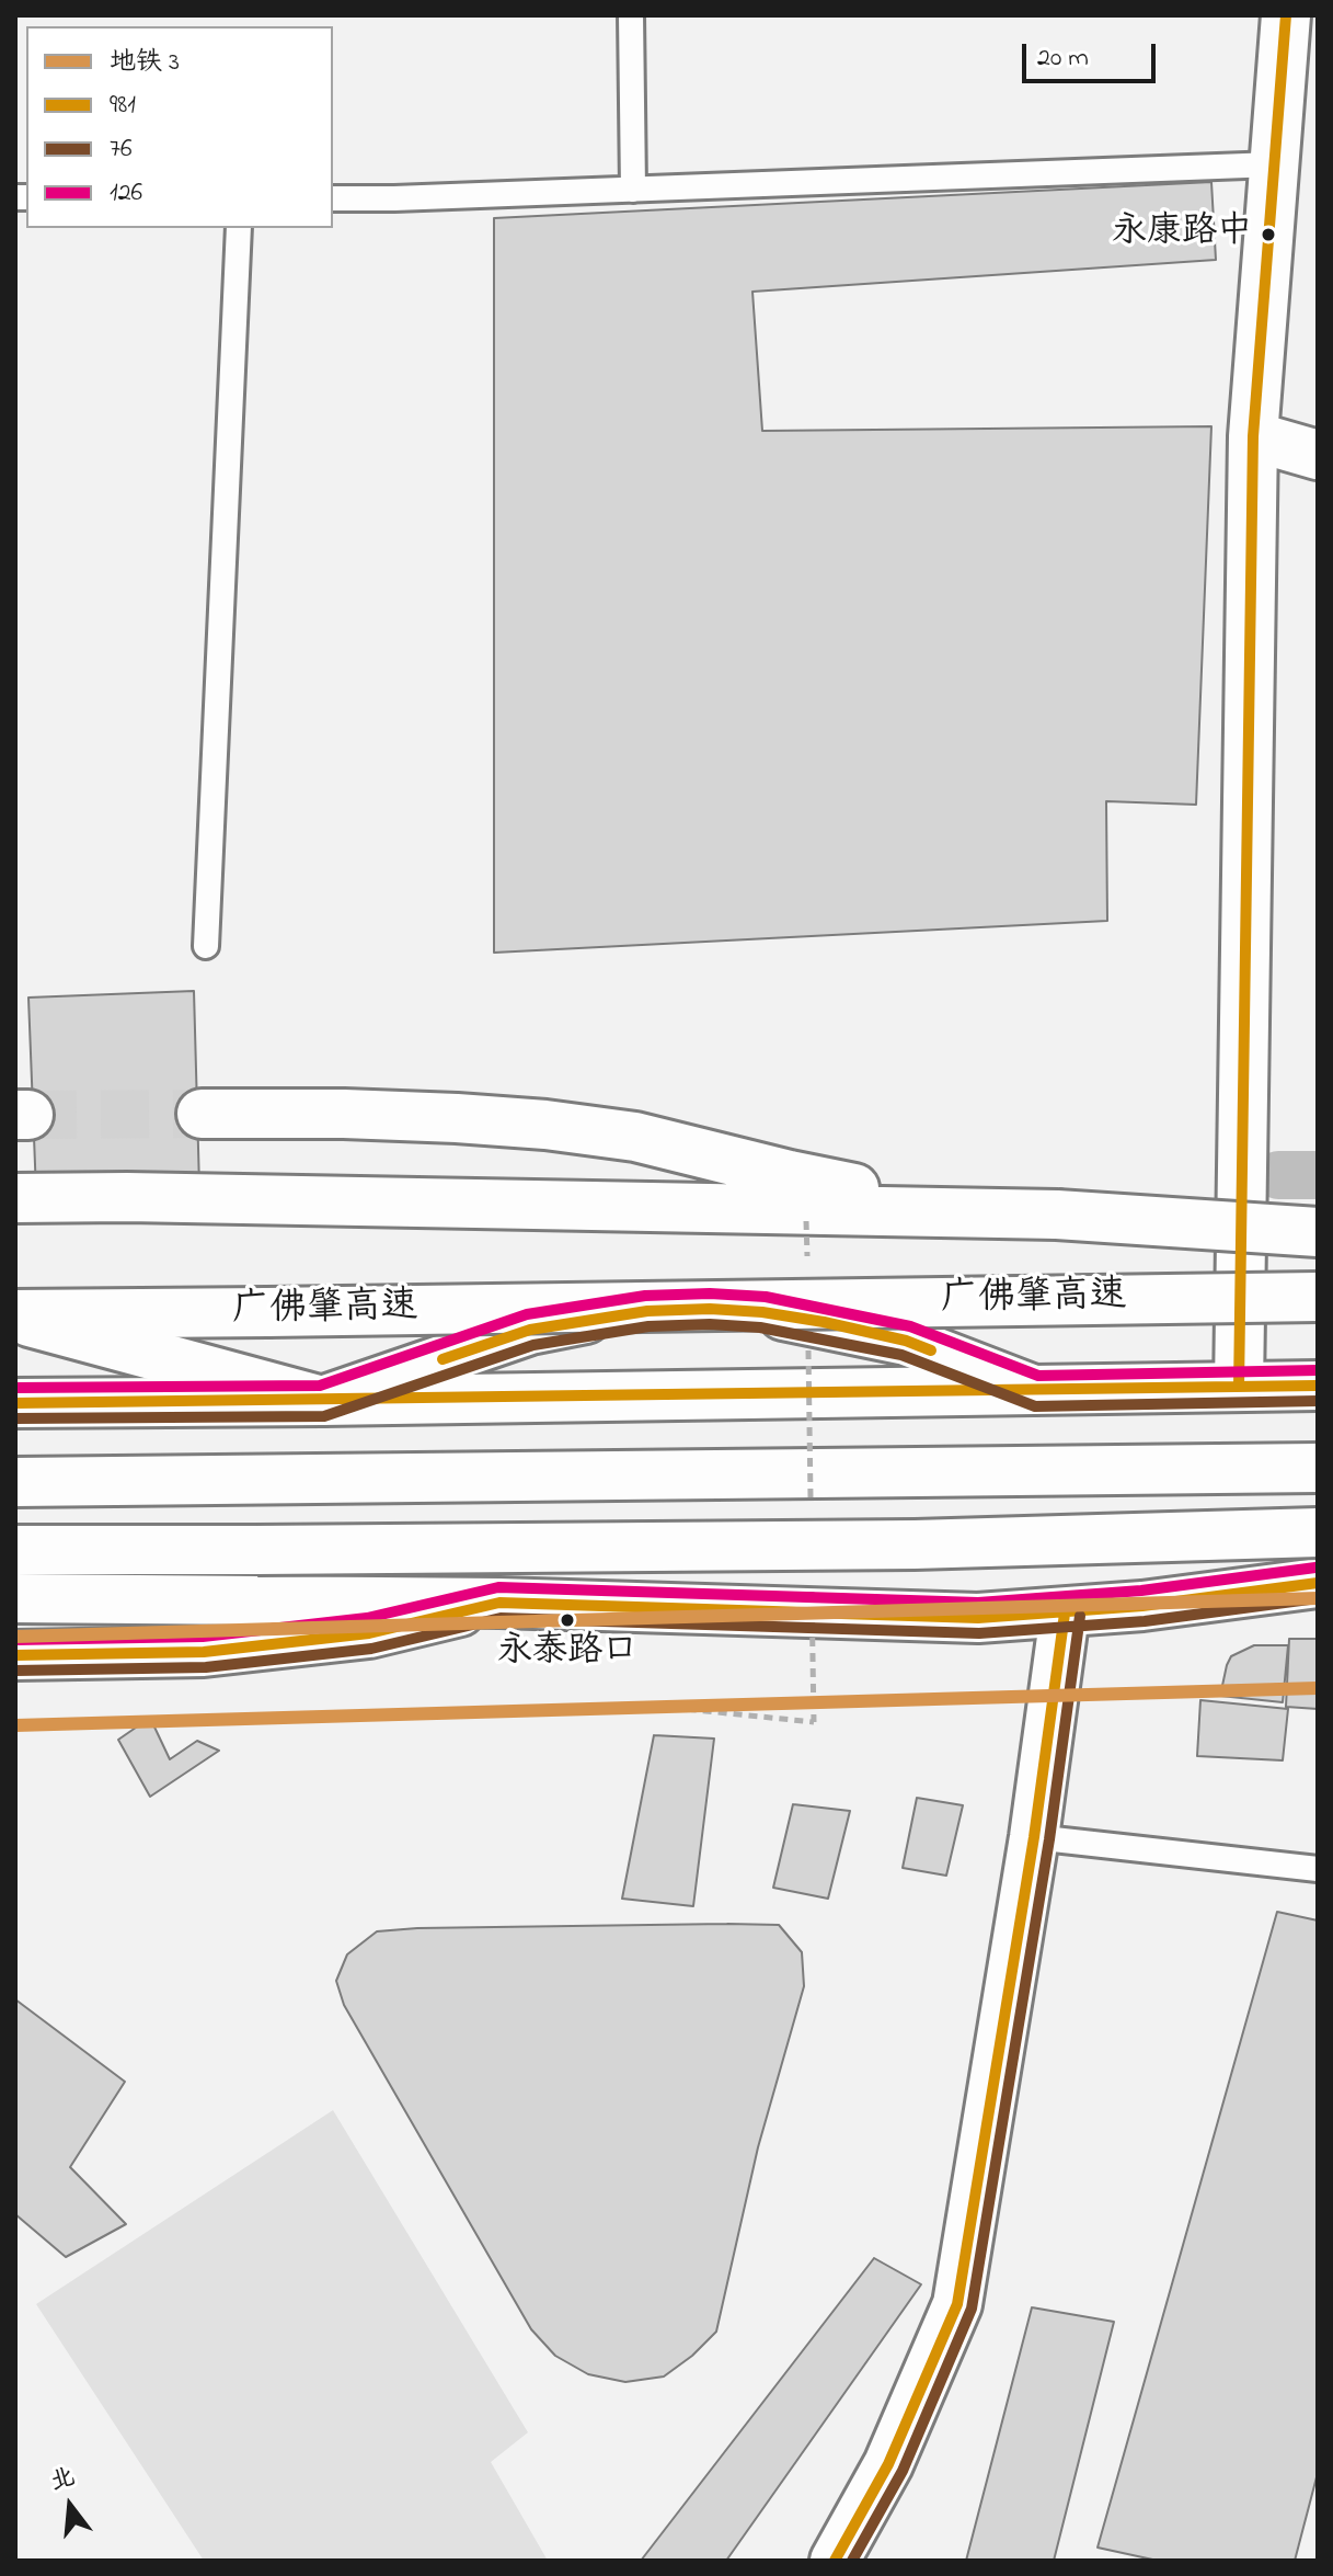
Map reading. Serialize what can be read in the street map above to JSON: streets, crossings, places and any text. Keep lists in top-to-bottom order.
{
  "streets": {
    "main road": ["广佛肇高速"]
  },
  "places": ["永康路中", "永泰路口"],
  "lines": [
    "transit line 981",
    "transit line 126",
    "transit line 76",
    "metro line 3"
  ],
  "legend": [
    "地铁 3",
    "981",
    "76",
    "126"
  ],
  "scale_bar": "20 m",
  "north": "top"
}
